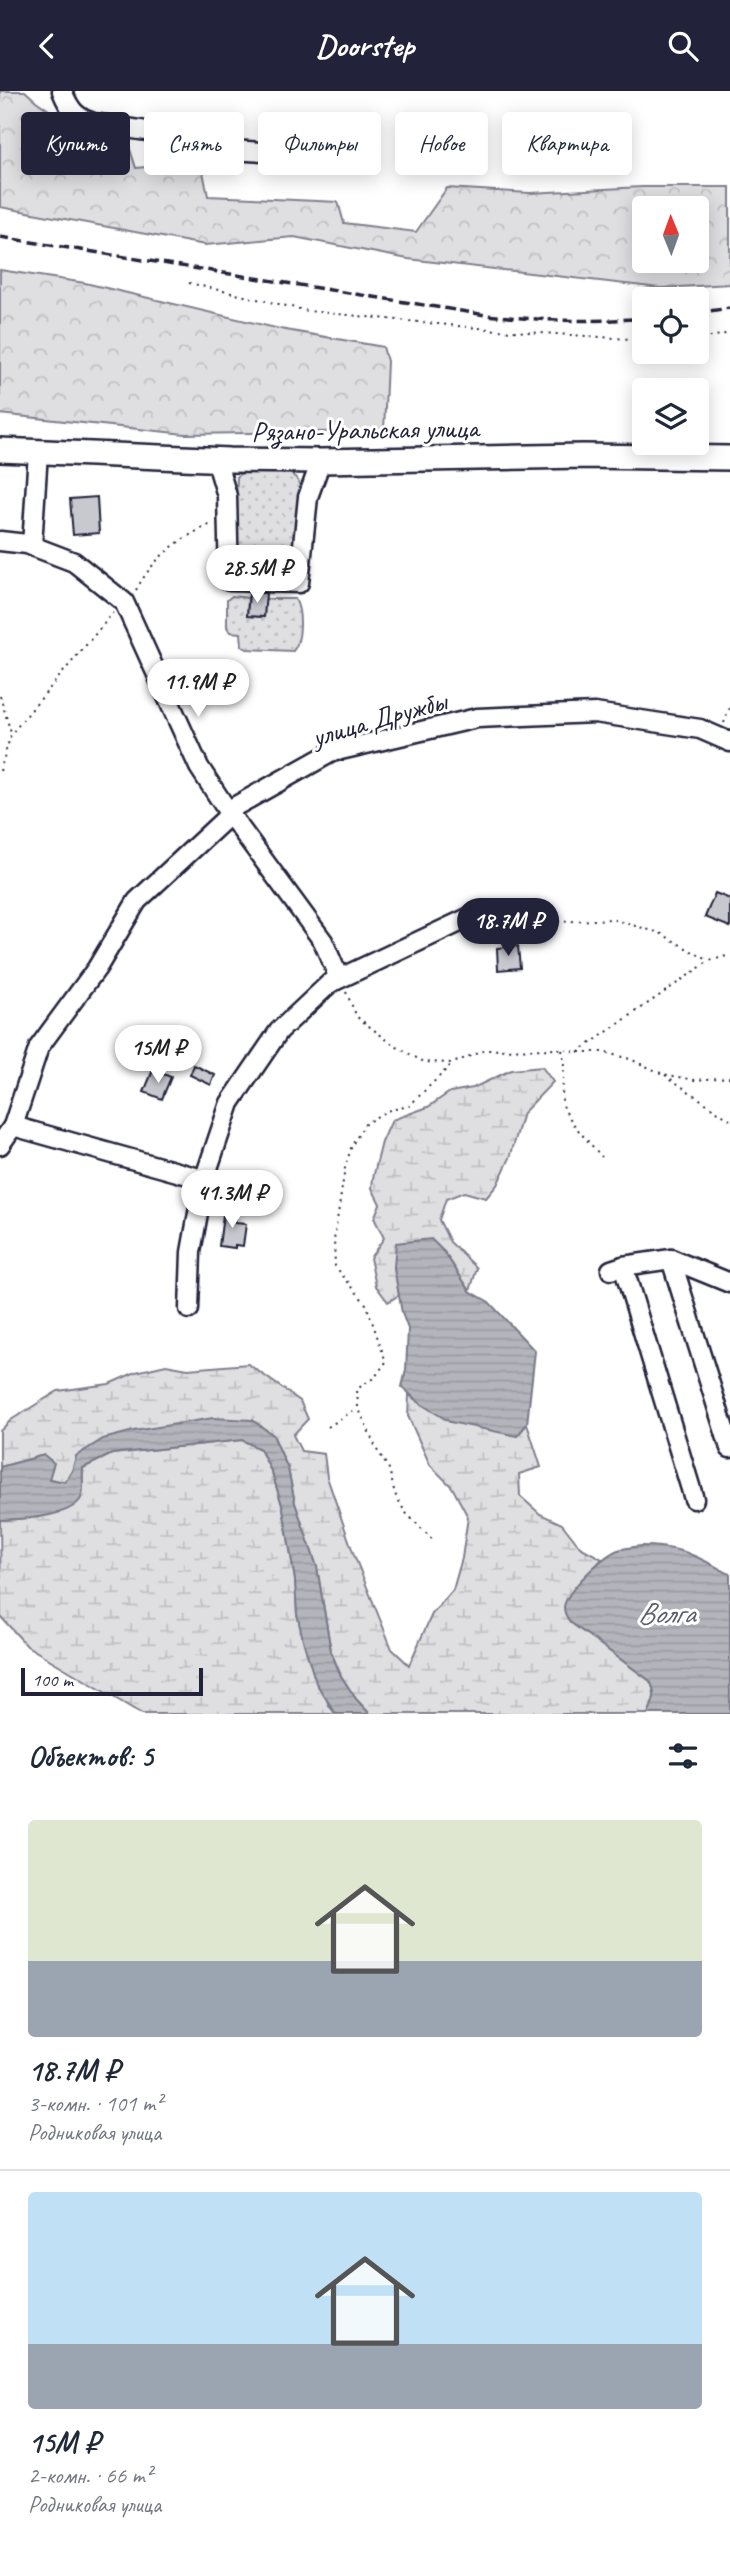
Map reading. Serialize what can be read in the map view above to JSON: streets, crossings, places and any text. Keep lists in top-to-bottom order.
{
  "streets": {
    "main road": ["Рязано-Уральская улица"],
    "street": ["улица Дружбы"]
  },
  "water": ["Волга"],
  "scale_bar": "100 m",
  "north": "top",
  "page": {
    "header": "Doorstep",
    "chip": [
      "Купить",
      "Снять",
      "Фильтры",
      "Новое",
      "Квартира"
    ],
    "price": [
      "28.5M ₽",
      "11.9M ₽",
      "18.7M ₽",
      "15M ₽",
      "41.3M ₽"
    ],
    "scale": "100 m",
    "heading": "Объектов: 5",
    "list": [
      {
        "name": "18.7M ₽",
        "note": "3-комн. · 101 m² · Родниковая улица"
      },
      {
        "name": "15M ₽",
        "note": "2-комн. · 66 m² · Родниковая улица"
      }
    ]
  }
}
